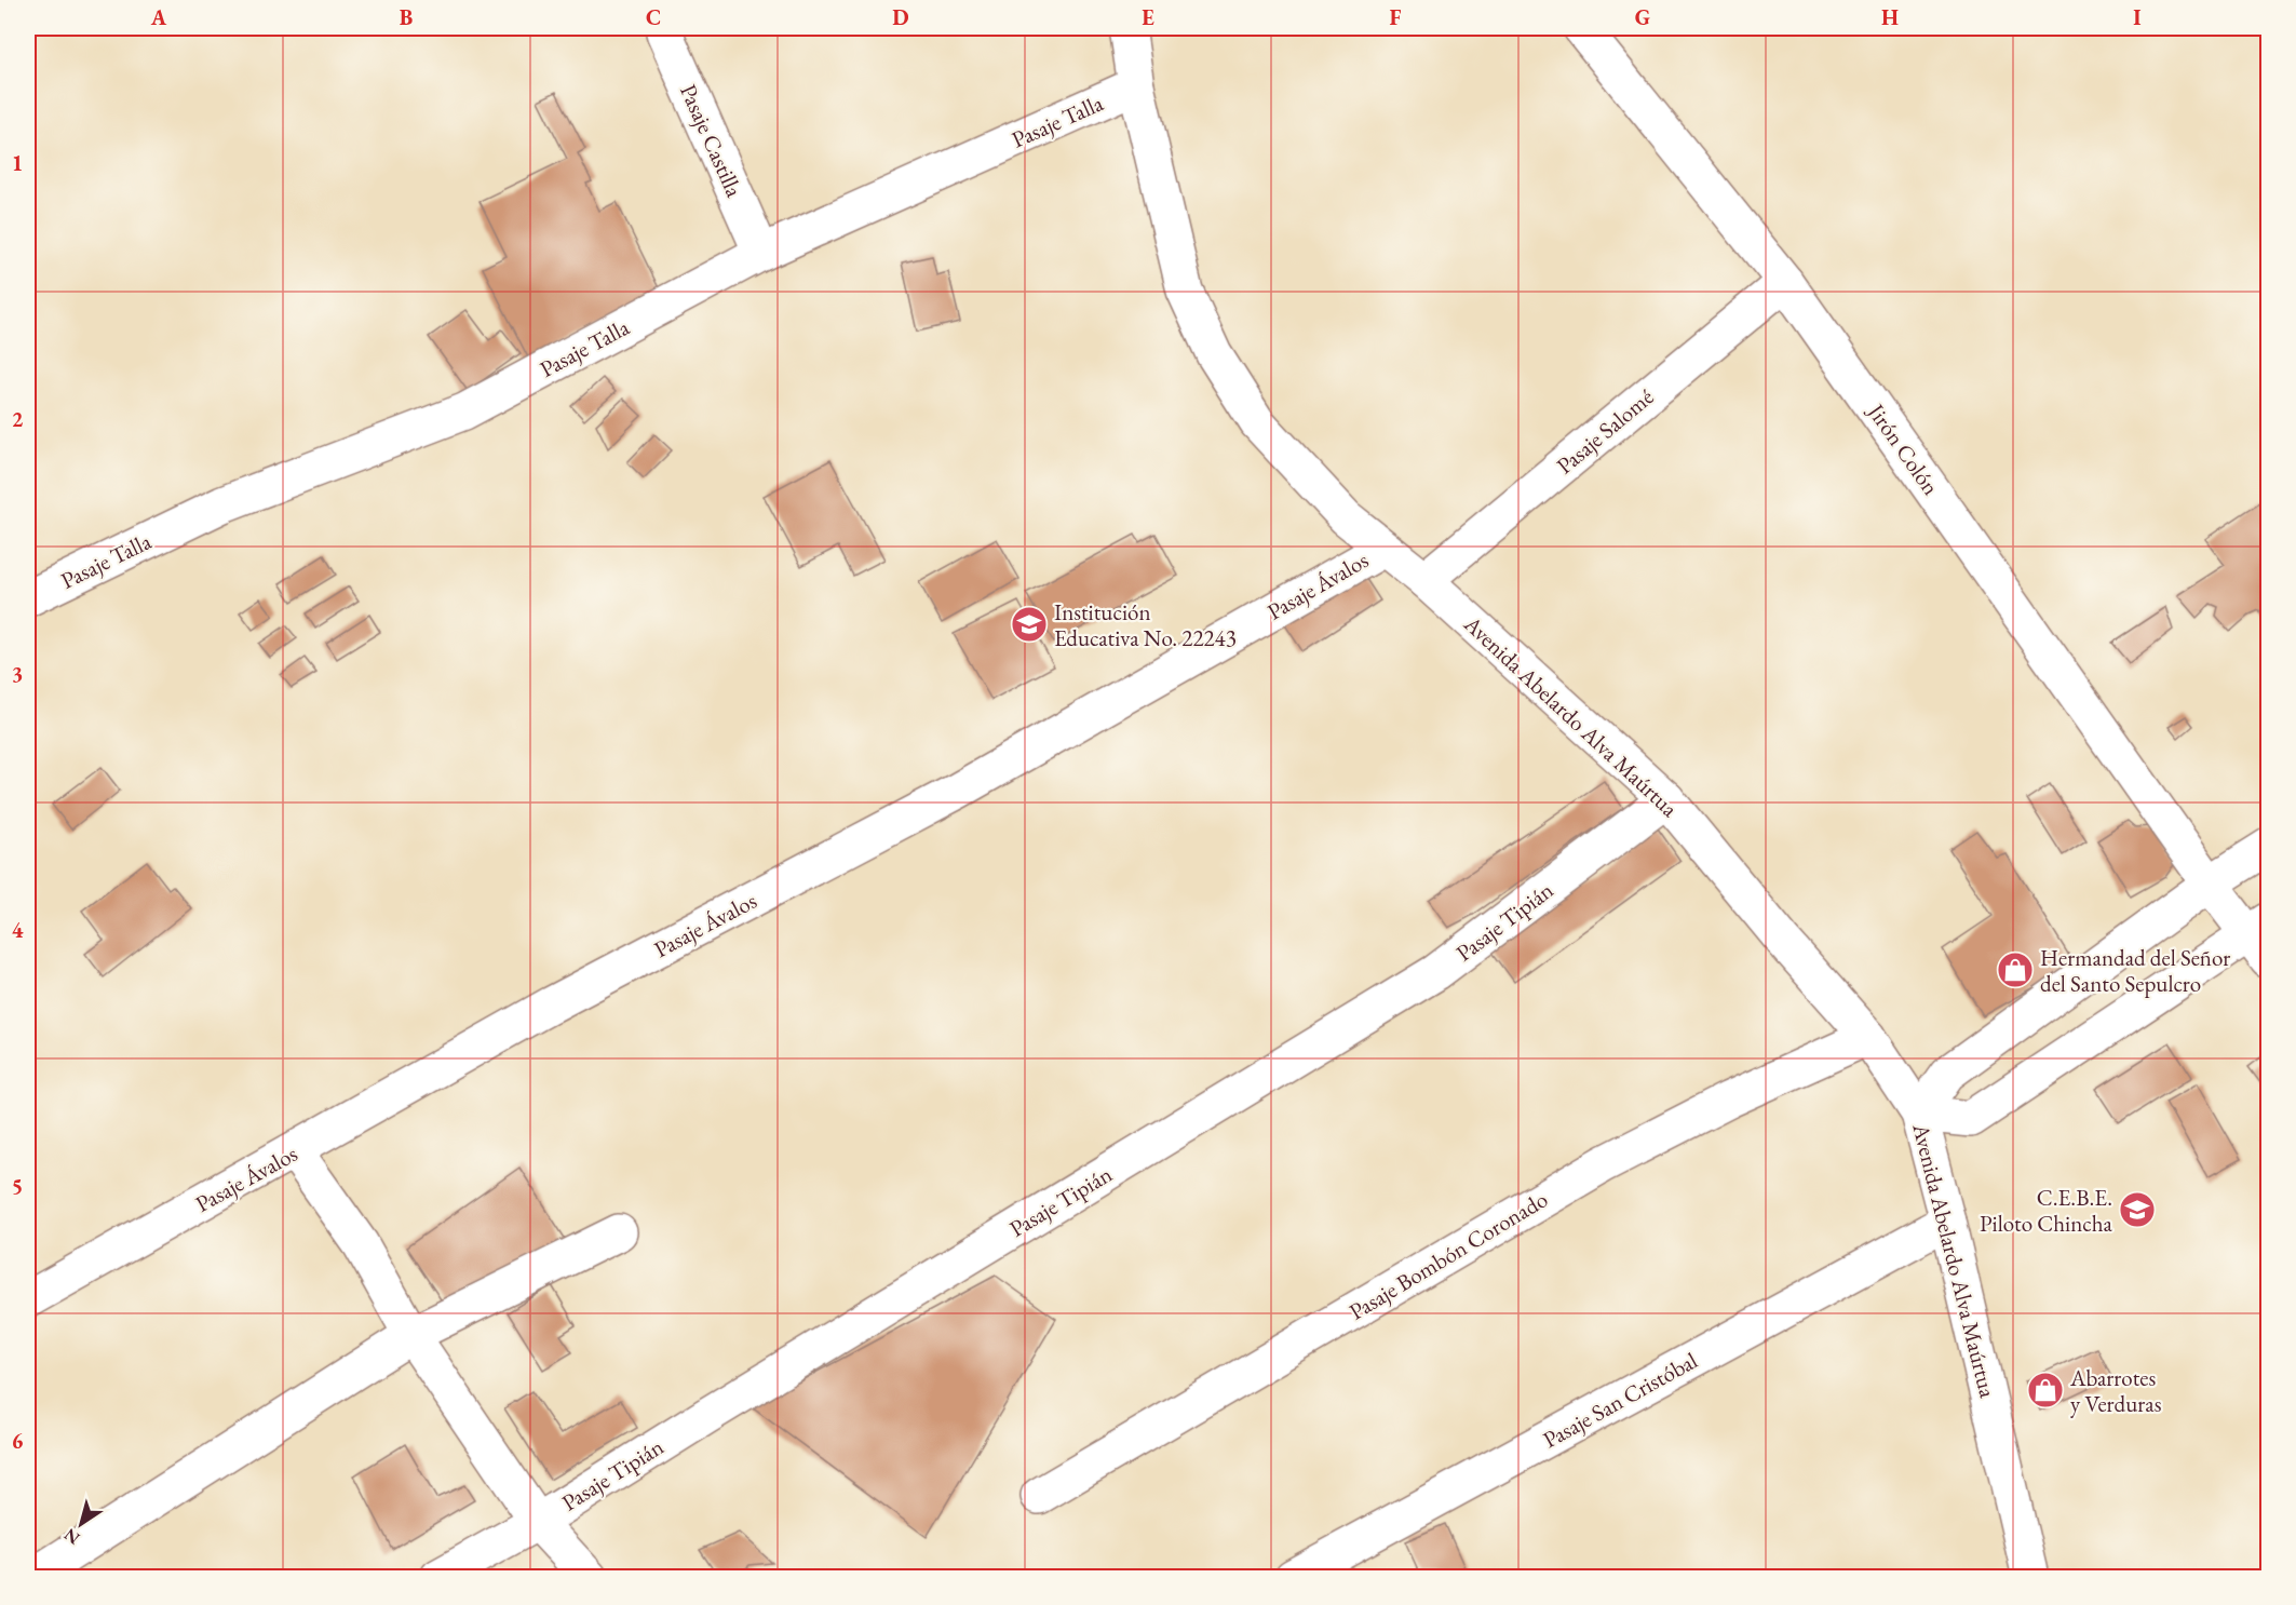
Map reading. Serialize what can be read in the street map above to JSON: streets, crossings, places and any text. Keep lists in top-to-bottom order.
{
  "streets": {
    "street": [
      "Pasaje Talla",
      "Pasaje Castilla",
      "Pasaje Salomé",
      "Jirón Colón",
      "Pasaje Ávalos",
      "Avenida Abelardo Alva Maúrtua",
      "Pasaje Tipián",
      "Pasaje Bombón Coronado",
      "Pasaje San Cristóbal"
    ]
  },
  "crossings": [
    ["Pasaje Talla", "Pasaje Castilla"],
    ["Pasaje Talla", "Avenida Abelardo Alva Maúrtua"],
    ["Pasaje Salomé", "Jirón Colón"],
    ["Pasaje Salomé", "Avenida Abelardo Alva Maúrtua"],
    ["Pasaje Ávalos", "Avenida Abelardo Alva Maúrtua"],
    ["Avenida Abelardo Alva Maúrtua", "Pasaje Tipián"],
    ["Avenida Abelardo Alva Maúrtua", "Pasaje Bombón Coronado"],
    ["Avenida Abelardo Alva Maúrtua", "Pasaje San Cristóbal"]
  ],
  "places": {
    "school or university": ["Institución Educativa No. 22243", "C.E.B.E. Piloto Chincha"],
    "shop": ["Hermandad del Señor del Santo Sepulcro", "Abarrotes y Verduras"]
  },
  "north": "bottom left",
  "grid": {
    "columns": [
      "A",
      "B",
      "C",
      "D",
      "E",
      "F",
      "G",
      "H",
      "I"
    ],
    "rows": [
      "1",
      "2",
      "3",
      "4",
      "5",
      "6"
    ]
  }
}
